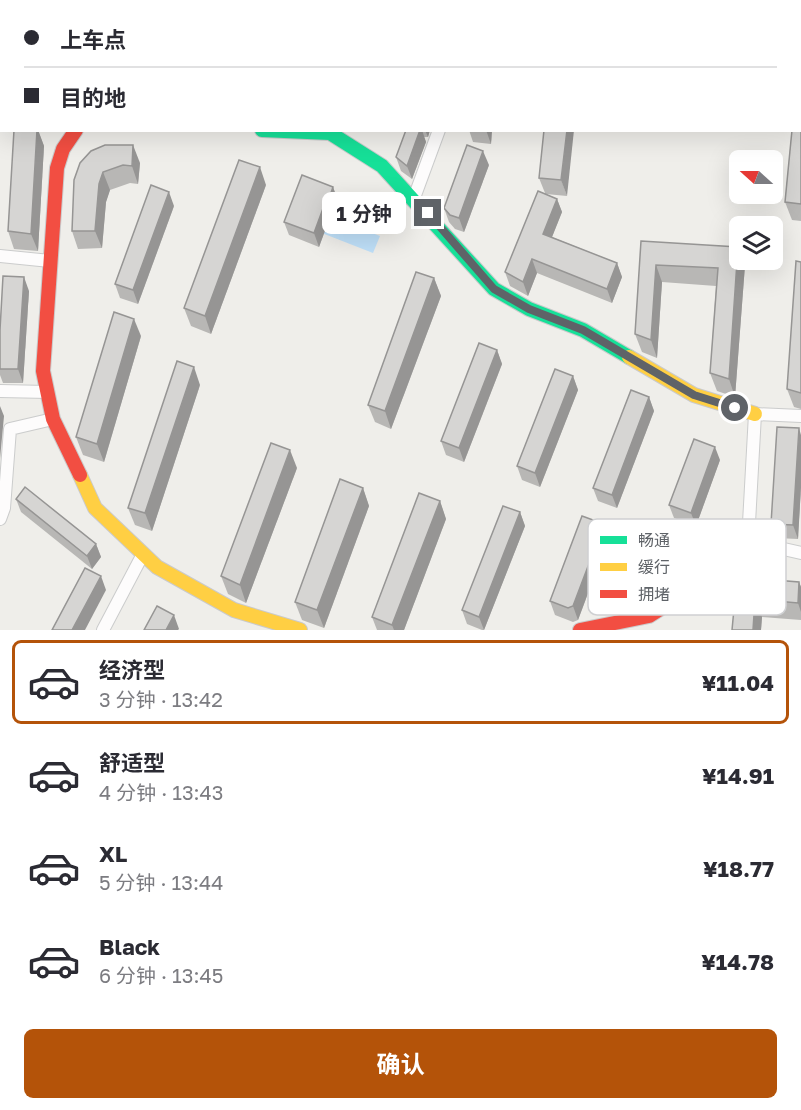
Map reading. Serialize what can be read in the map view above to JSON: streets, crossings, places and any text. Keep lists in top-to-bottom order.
{
  "legend": ["畅通", "缓行", "拥堵"],
  "north": "left",
  "page": {
    "banner": ["上车点", "目的地"],
    "bubble": "1 分钟",
    "list": [
      {
        "name": "经济型",
        "note": "3 分钟 · 13:42",
        "value": "¥11.04"
      },
      {
        "name": "舒适型",
        "note": "4 分钟 · 13:43",
        "value": "¥14.91"
      },
      {
        "name": "XL",
        "note": "5 分钟 · 13:44",
        "value": "¥18.77"
      },
      {
        "name": "Black",
        "note": "6 分钟 · 13:45",
        "value": "¥14.78"
      }
    ],
    "buttons": "确认"
  }
}
